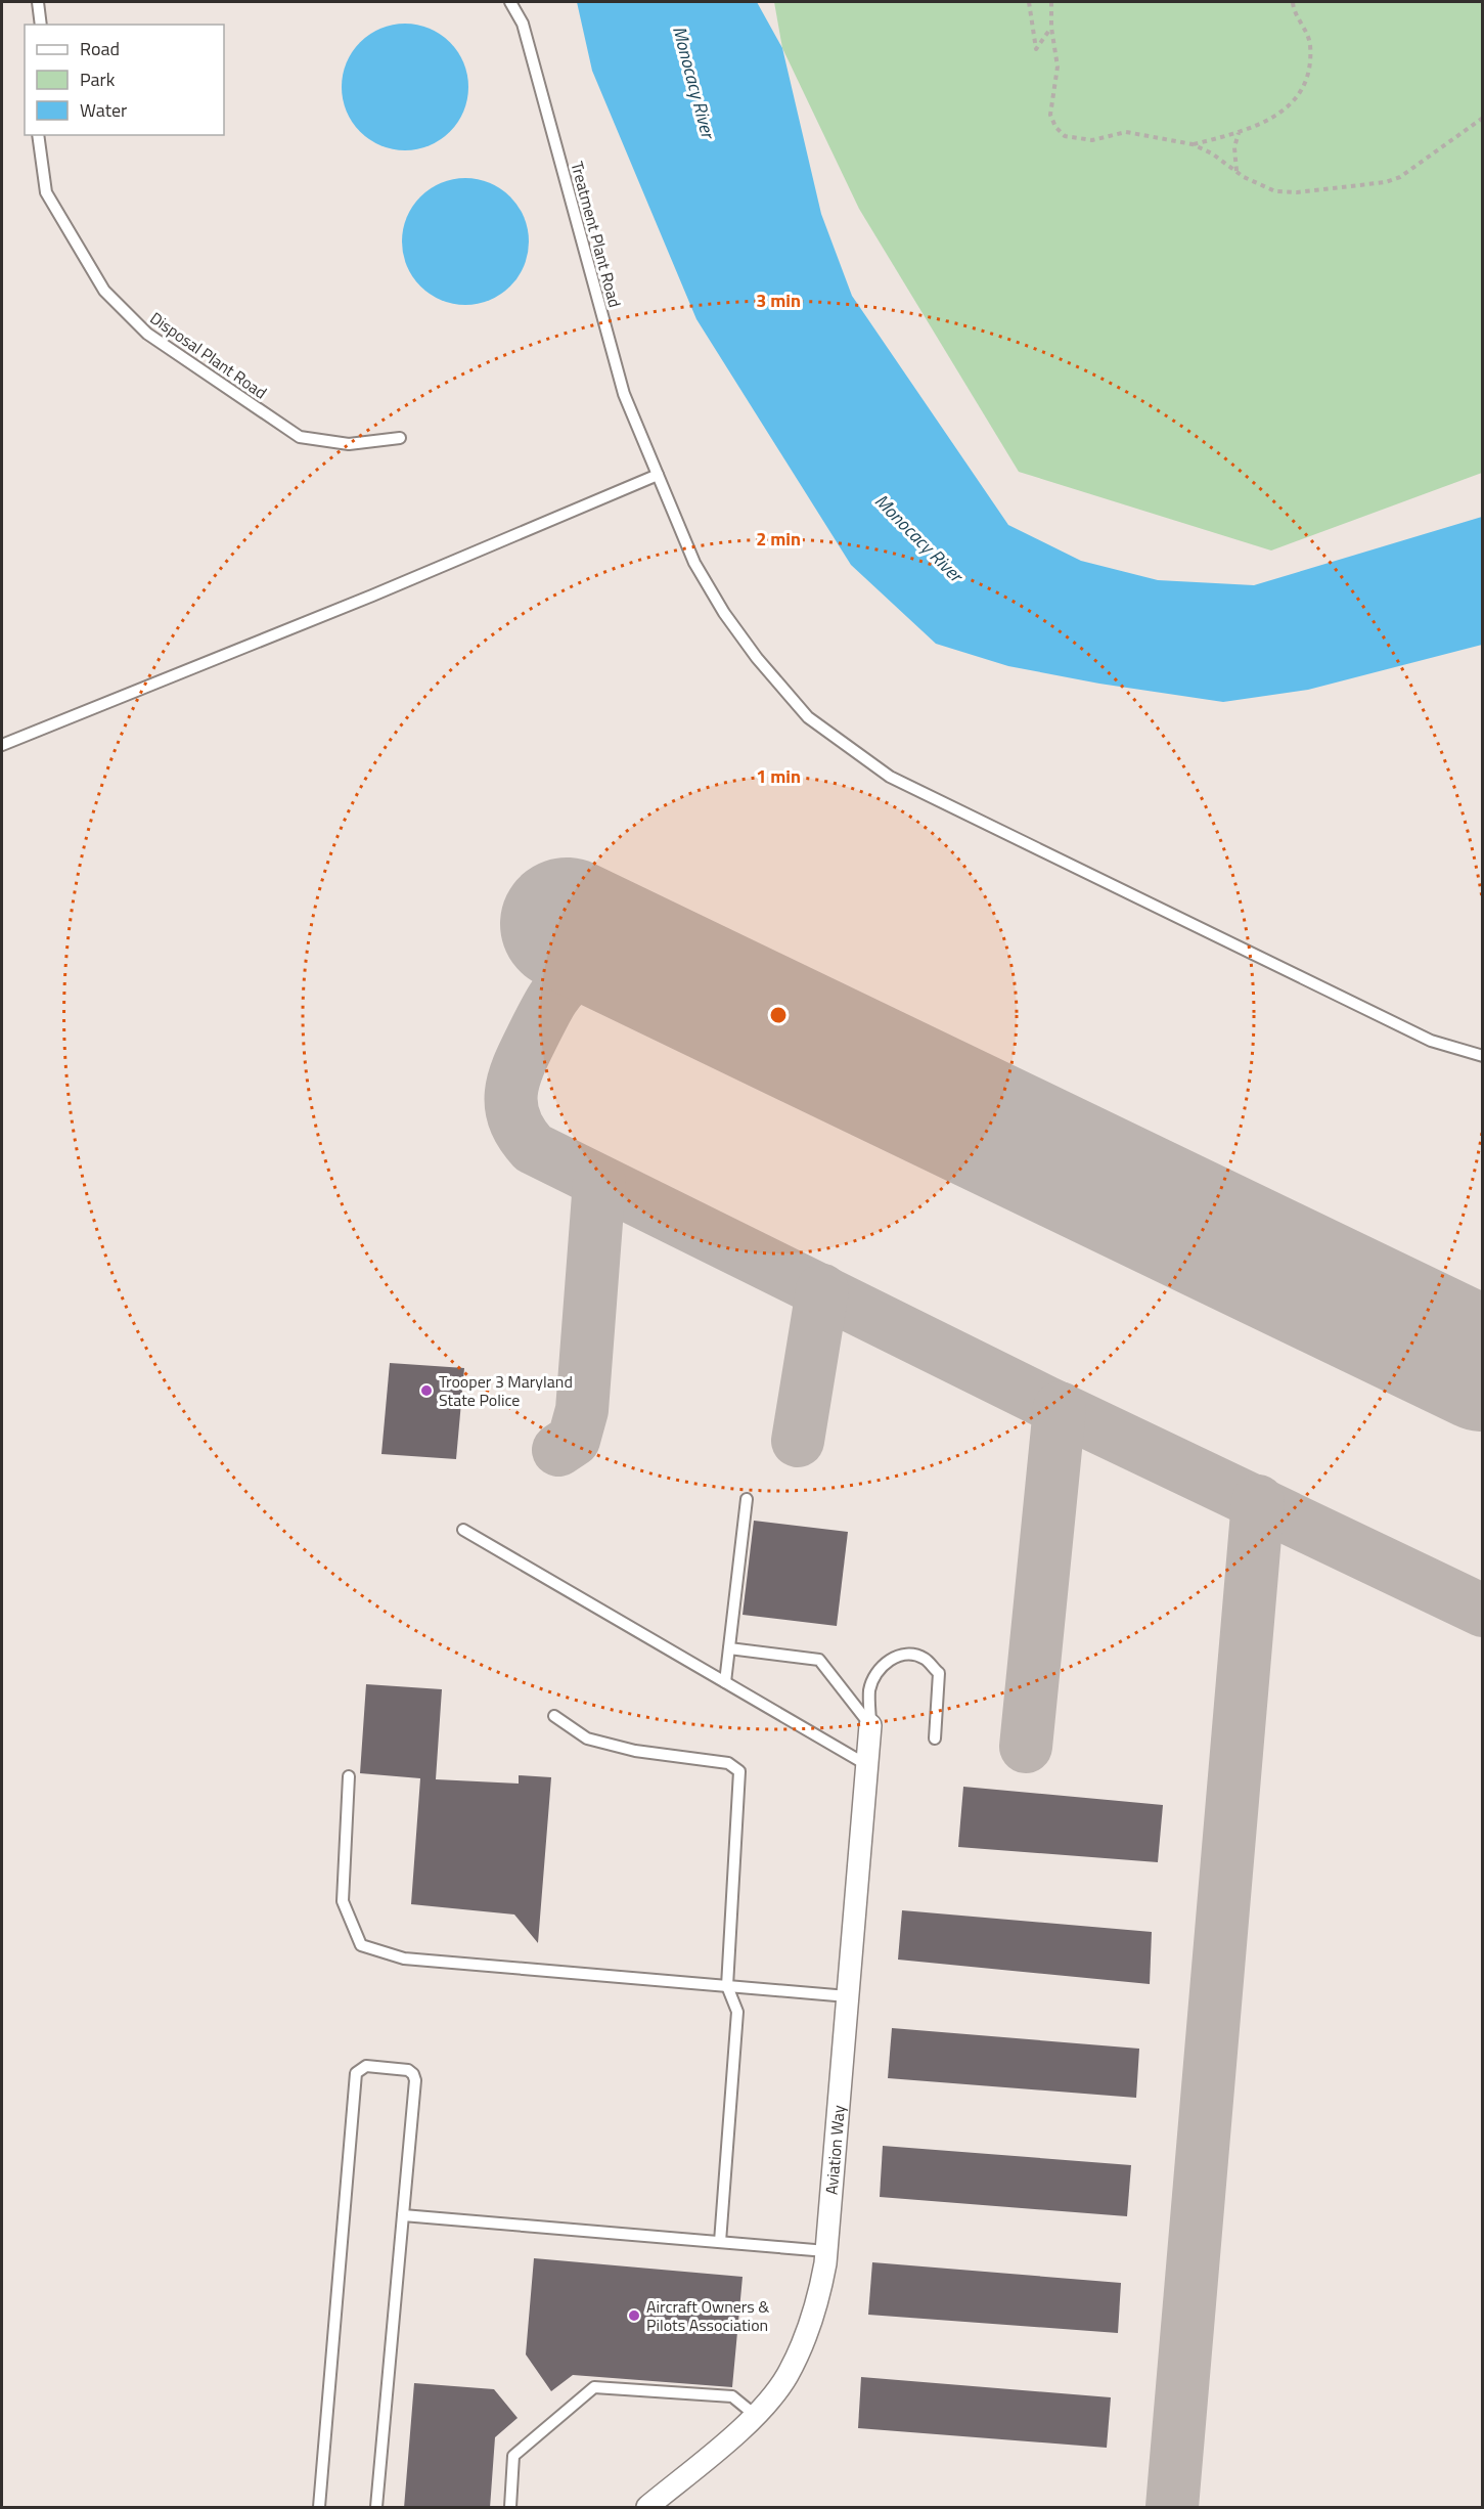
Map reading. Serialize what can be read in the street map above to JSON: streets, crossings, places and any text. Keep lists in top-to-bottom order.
{
  "streets": {
    "street": ["Aviation Way"],
    "lane": ["Treatment Plant Road", "Disposal Plant Road"]
  },
  "water": ["Monocacy River"],
  "places": ["Trooper 3 Maryland State Police", "Aircraft Owners & Pilots Association"],
  "legend": ["Road", "Park", "Water"],
  "rings": ["3 min", "2 min", "1 min"]
}
